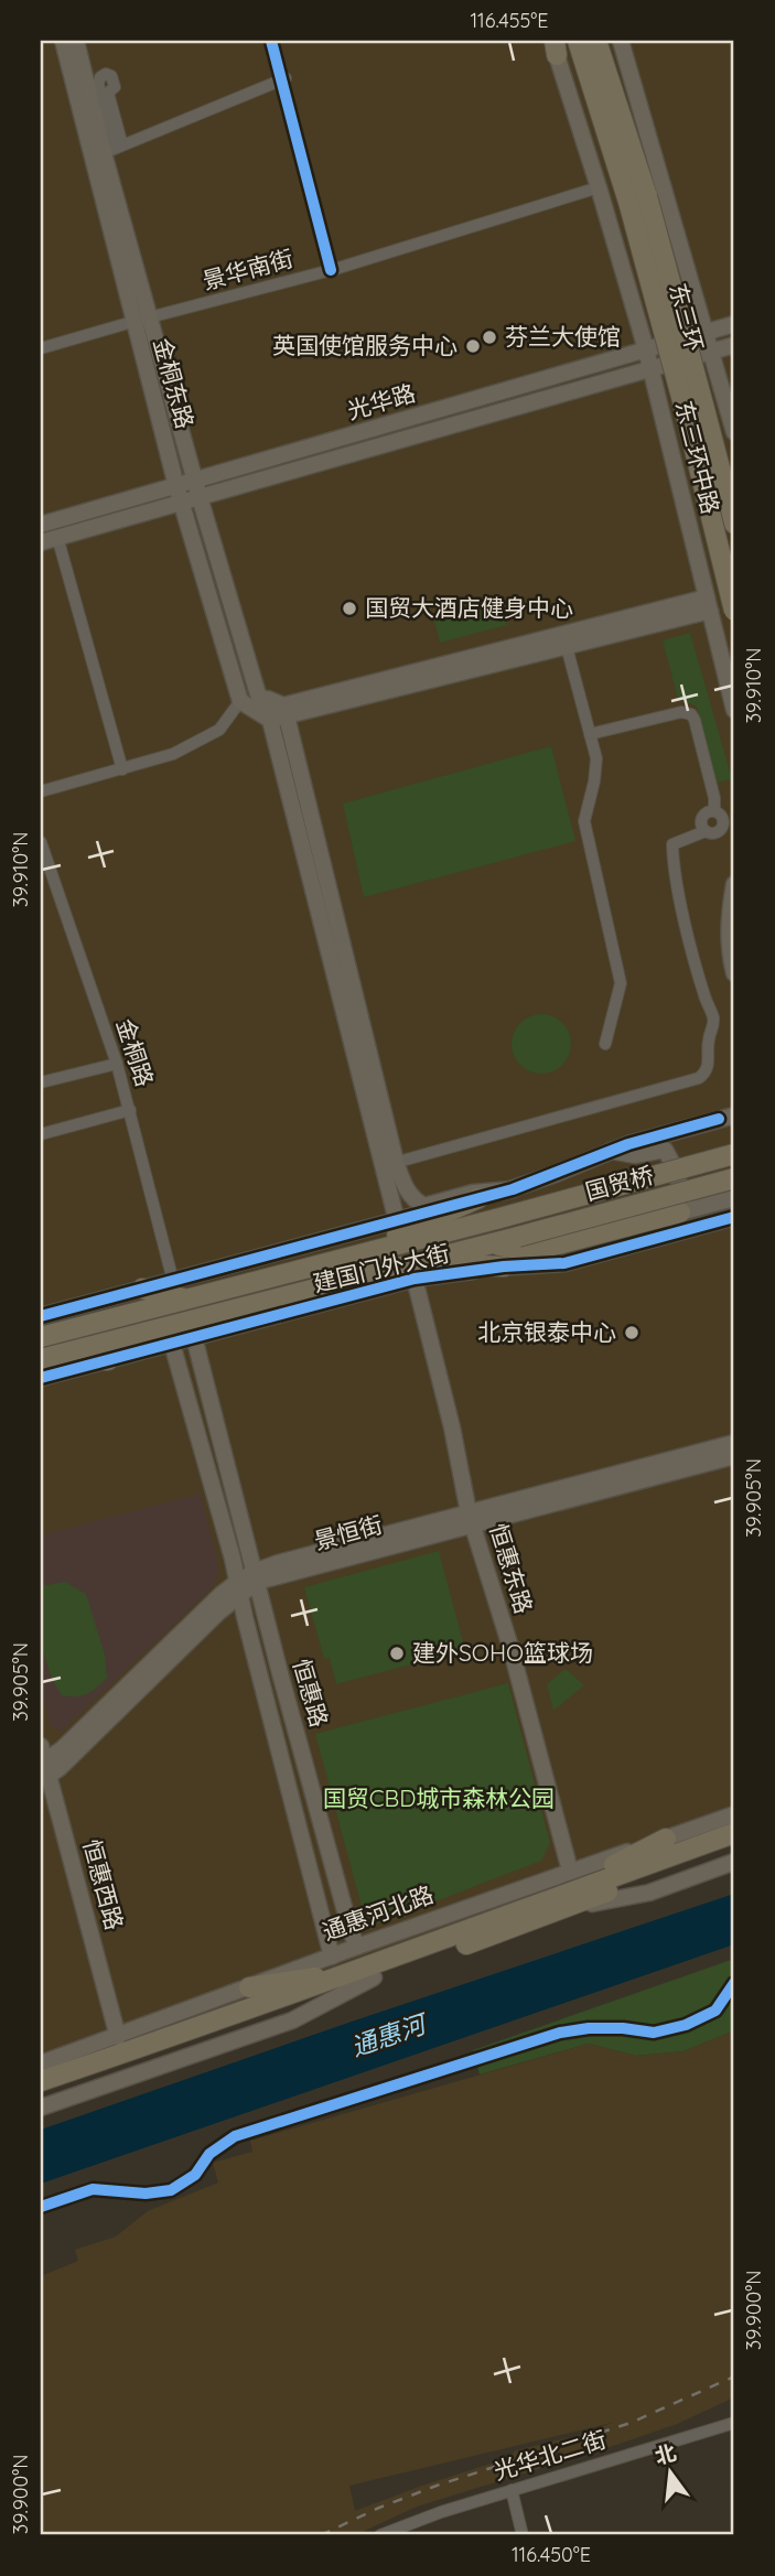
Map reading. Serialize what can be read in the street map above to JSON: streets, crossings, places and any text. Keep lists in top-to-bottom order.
{
  "streets": {
    "highway": [
      "东三环",
      "国贸桥",
      "建国门外大街",
      "通惠河北路"
    ],
    "main road": [
      "金桐东路",
      "光华路",
      "东三环中路",
      "景恒街",
      "恒惠东路",
      "恒惠路",
      "恒惠西路"
    ],
    "street": ["景华南街", "金桐路", "光华北二街"]
  },
  "crossings": [
    ["景华南街", "金桐东路"],
    ["景华南街", "东三环中路"],
    ["金桐东路", "光华路"],
    ["光华路", "东三环中路"],
    ["金桐路", "建国门外大街"],
    ["国贸桥", "建国门外大街"],
    ["建国门外大街", "恒惠东路"],
    ["建国门外大街", "恒惠路"],
    ["景恒街", "恒惠东路"],
    ["景恒街", "恒惠路"],
    ["景恒街", "恒惠西路"],
    ["恒惠东路", "通惠河北路"],
    ["恒惠路", "通惠河北路"],
    ["恒惠西路", "通惠河北路"]
  ],
  "water": ["通惠河"],
  "parks": ["国贸CBD城市森林公园"],
  "places": [
    "芬兰大使馆",
    "英国使馆服务中心",
    "国贸大酒店健身中心",
    "北京银泰中心",
    "建外SOHO篮球场"
  ],
  "north": "top",
  "coordinates": [
    "116.455°E",
    "39.910°N",
    "39.905°N",
    "39.900°N",
    "116.450°E"
  ]
}
